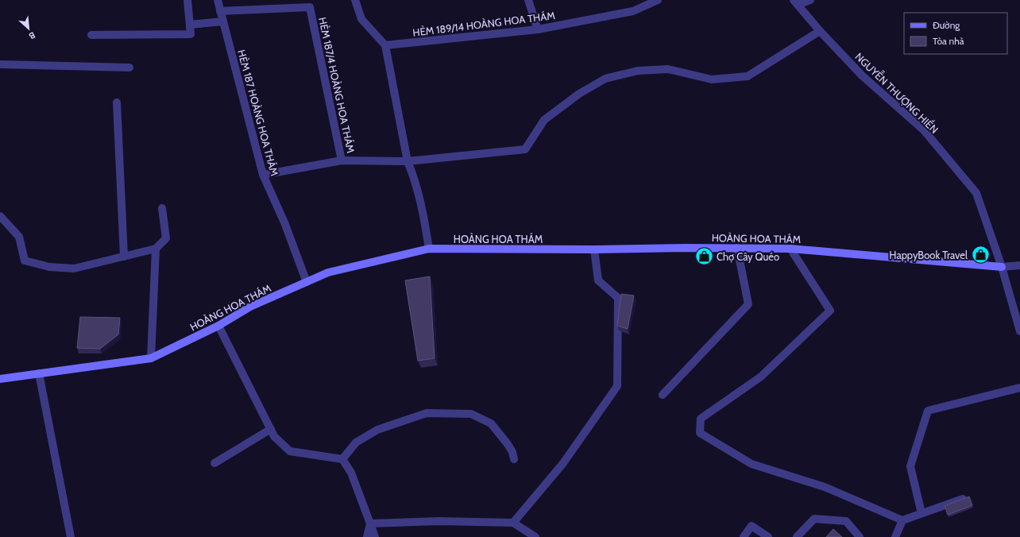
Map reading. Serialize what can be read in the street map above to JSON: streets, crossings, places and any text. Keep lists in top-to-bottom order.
{
  "streets": {
    "street": [
      "HẺM 189/14 HOÀNG HOA THÁM",
      "HẺM 187/4 HOÀNG HOA THÁM",
      "NGUYỄN THƯỢNG HIỀN",
      "HẺM 187 HOÀNG HOA THÁM",
      "HOÀNG HOA THÁM"
    ]
  },
  "crossings": [
    ["HẺM 187/4 HOÀNG HOA THÁM", "NGUYỄN THƯỢNG HIỀN"],
    ["HẺM 187/4 HOÀNG HOA THÁM", "HẺM 187 HOÀNG HOA THÁM"],
    ["NGUYỄN THƯỢNG HIỀN", "HOÀNG HOA THÁM"],
    ["HẺM 187 HOÀNG HOA THÁM", "HOÀNG HOA THÁM"]
  ],
  "places": {
    "shop": ["HappyBook Travel", "Chợ Cây Quéo"]
  },
  "legend": ["Đường", "Tòa nhà"],
  "north": "bottom right"
}
